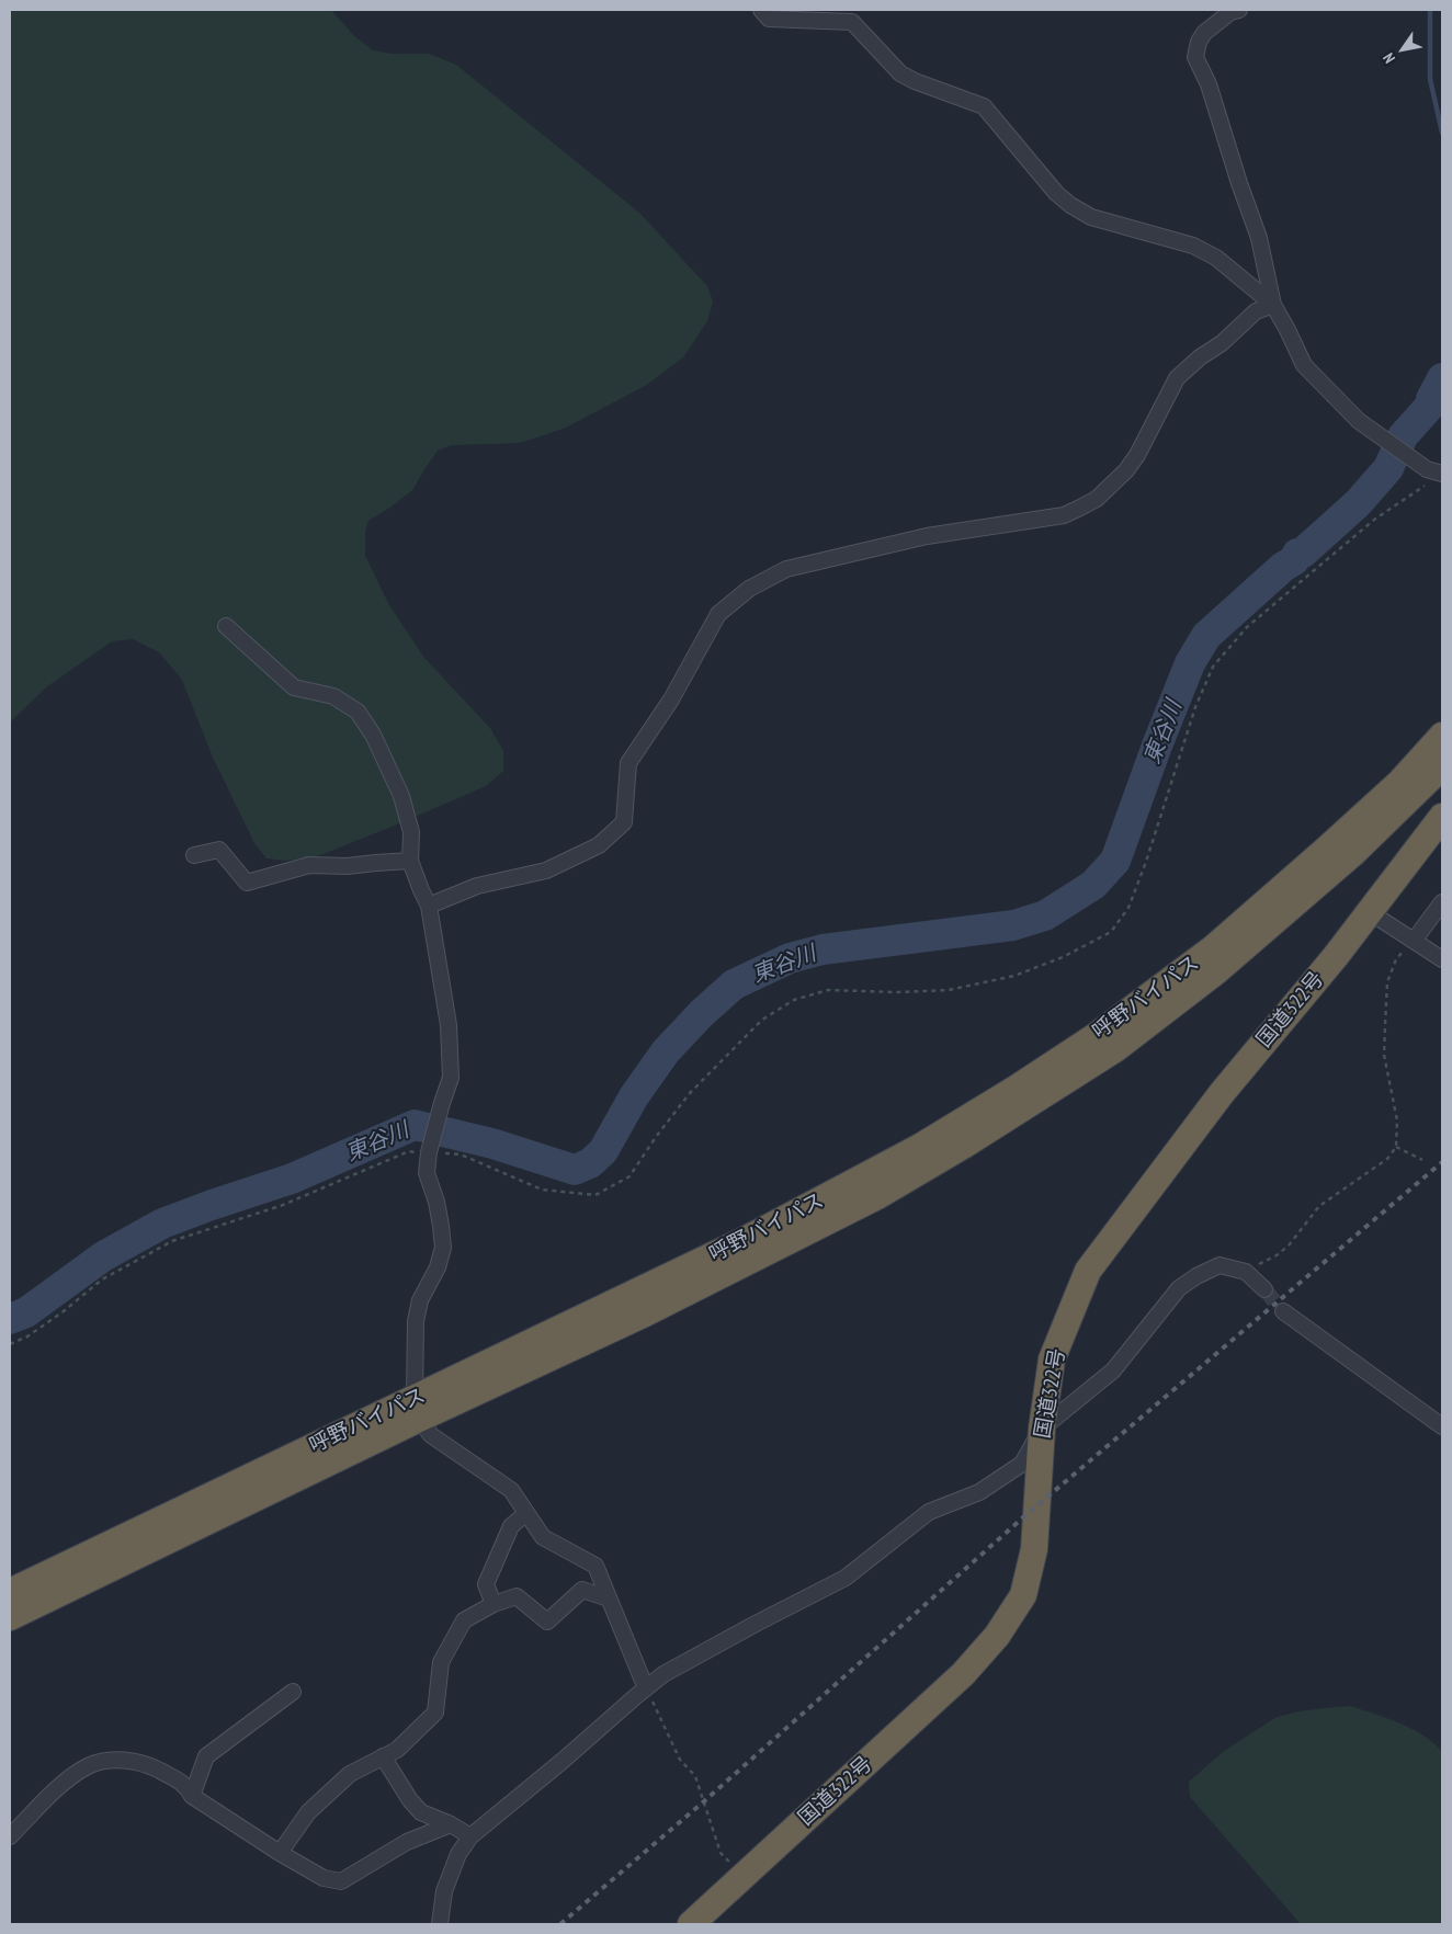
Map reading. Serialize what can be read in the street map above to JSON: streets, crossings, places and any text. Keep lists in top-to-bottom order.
{
  "streets": {
    "highway": ["呼野バイパス", "国道322号"]
  },
  "water": ["東谷川"],
  "north": "bottom left"
}
